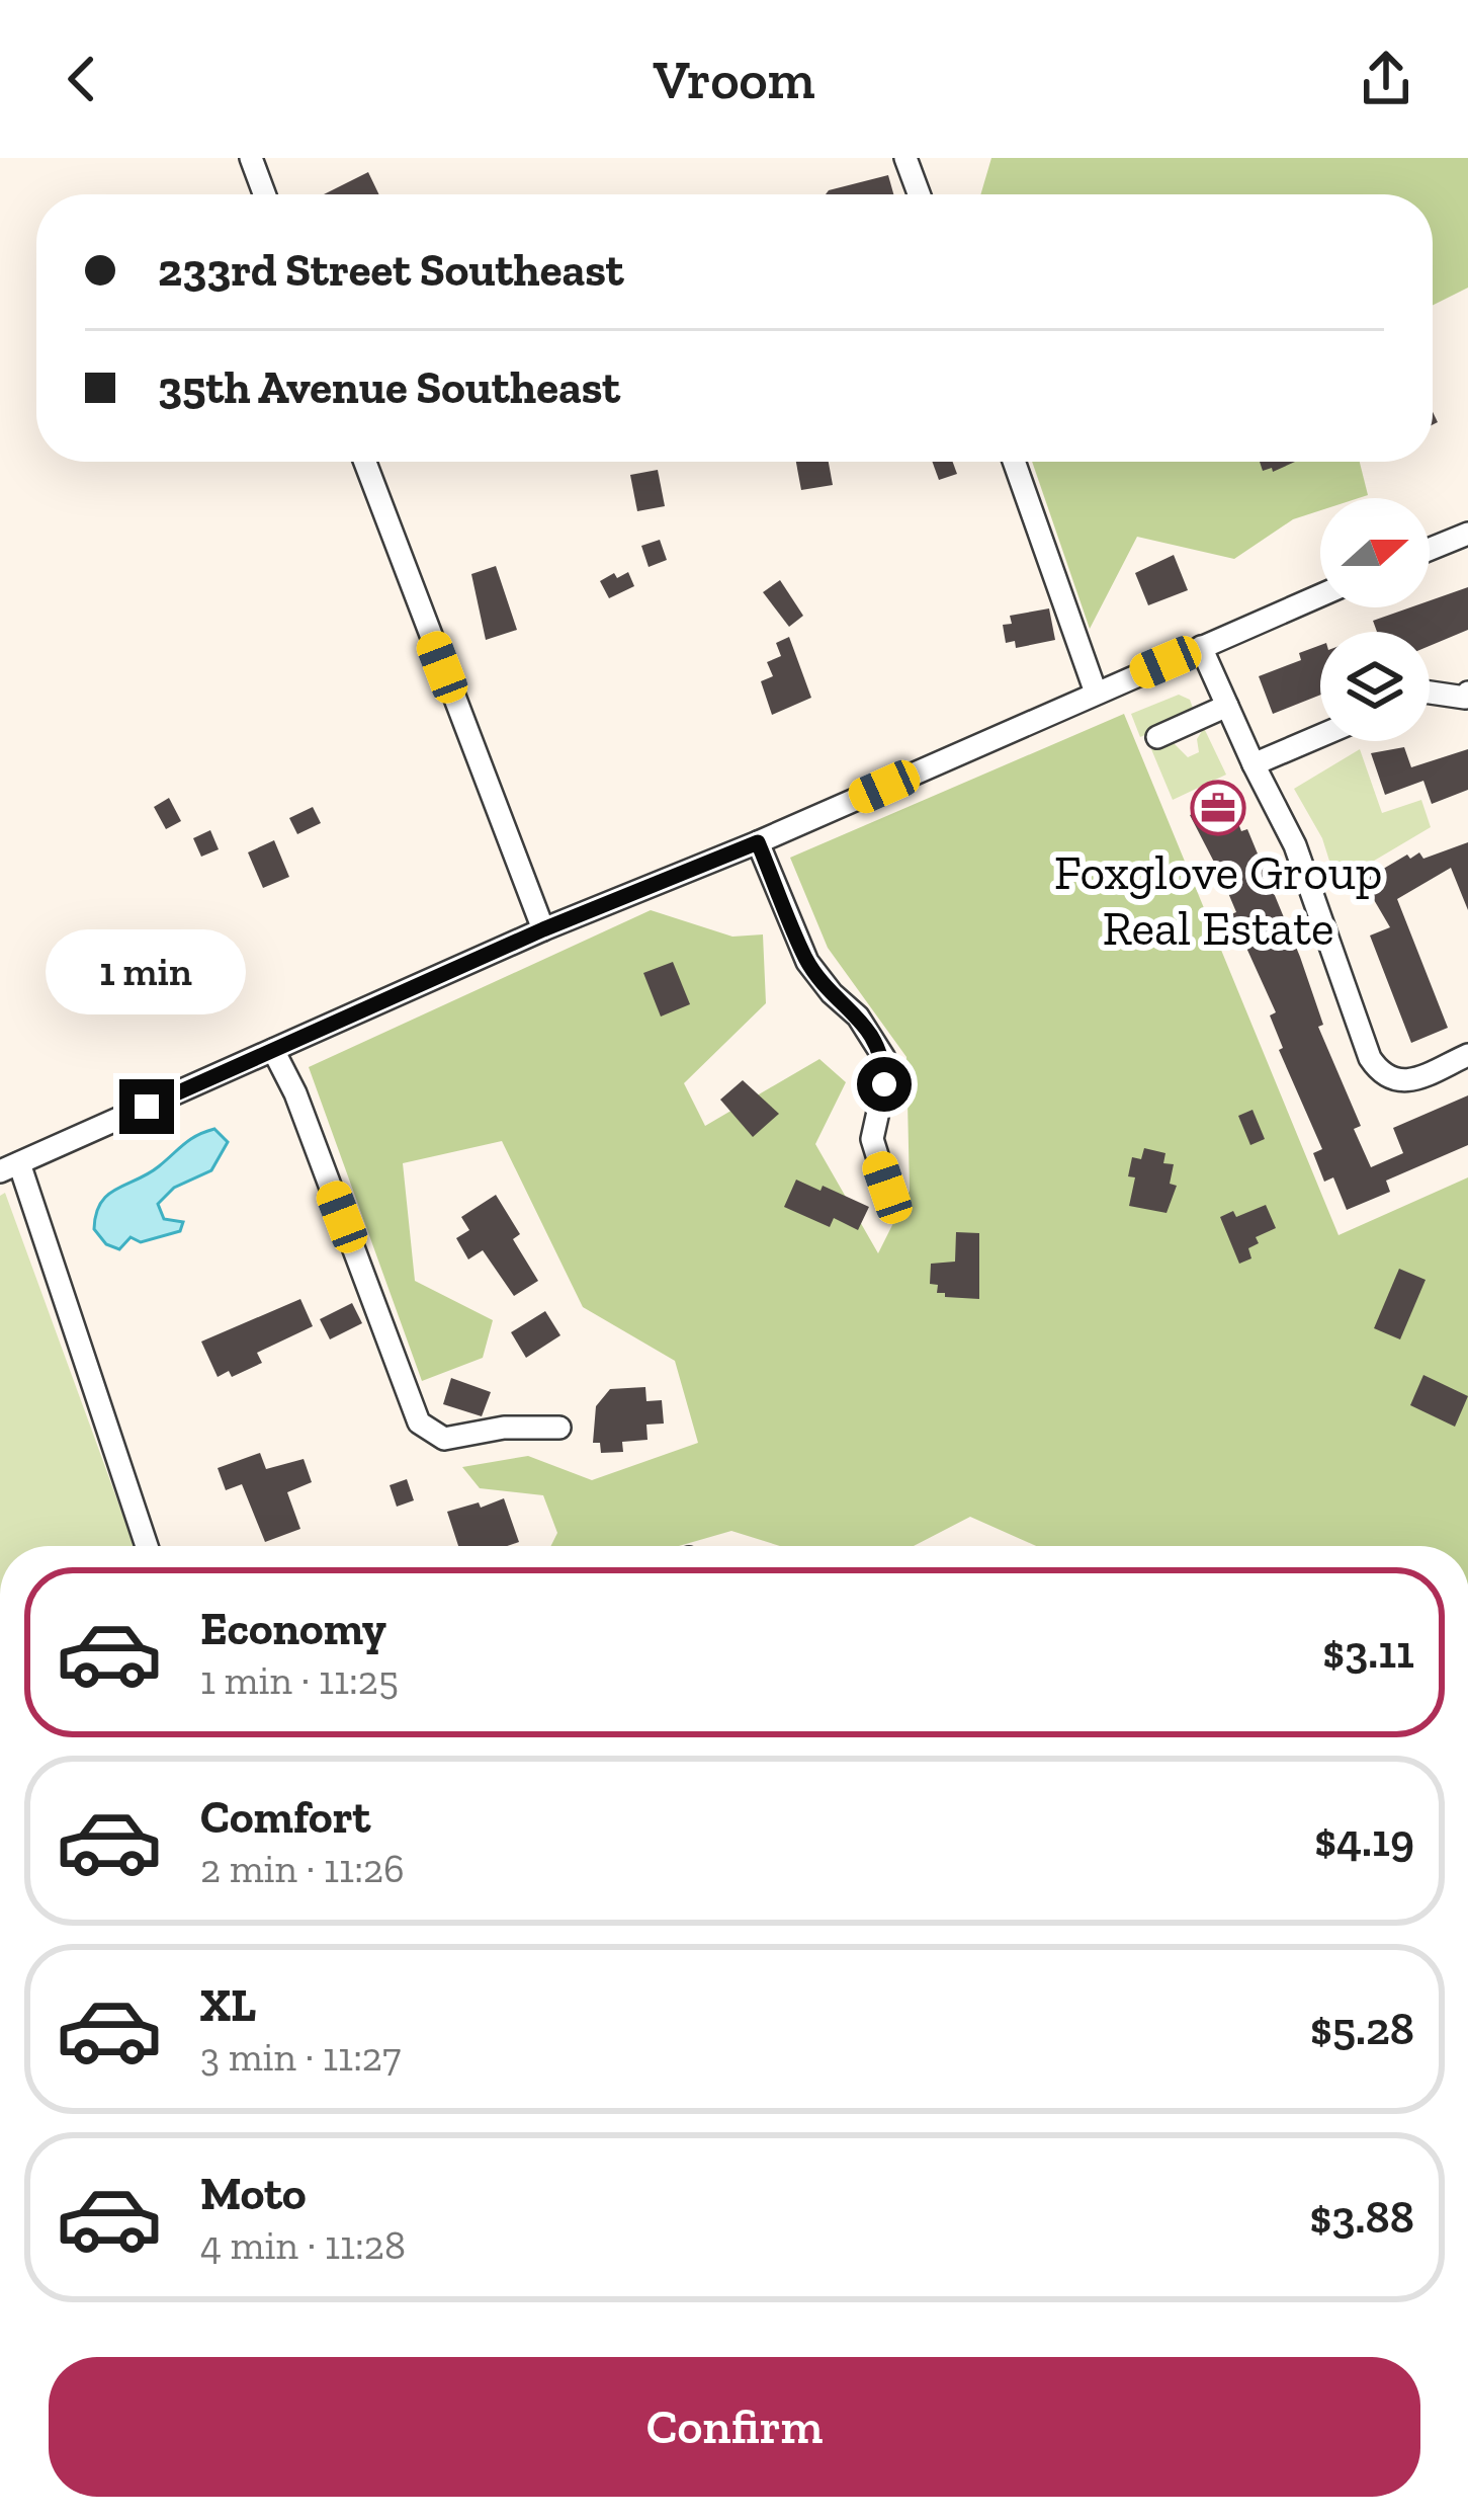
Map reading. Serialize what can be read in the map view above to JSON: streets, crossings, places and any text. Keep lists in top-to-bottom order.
{
  "places": {
    "office": ["Foxglove Group Real Estate"]
  },
  "north": "right",
  "page": {
    "header": "Vroom",
    "banner": ["233rd Street Southeast", "35th Avenue Southeast"],
    "bubble": "1 min",
    "list": [
      {
        "name": "Economy",
        "note": "1 min · 11:25",
        "value": "$3.11"
      },
      {
        "name": "Comfort",
        "note": "2 min · 11:26",
        "value": "$4.19"
      },
      {
        "name": "XL",
        "note": "3 min · 11:27",
        "value": "$5.28"
      },
      {
        "name": "Moto",
        "note": "4 min · 11:28",
        "value": "$3.88"
      }
    ],
    "buttons": "Confirm"
  }
}
